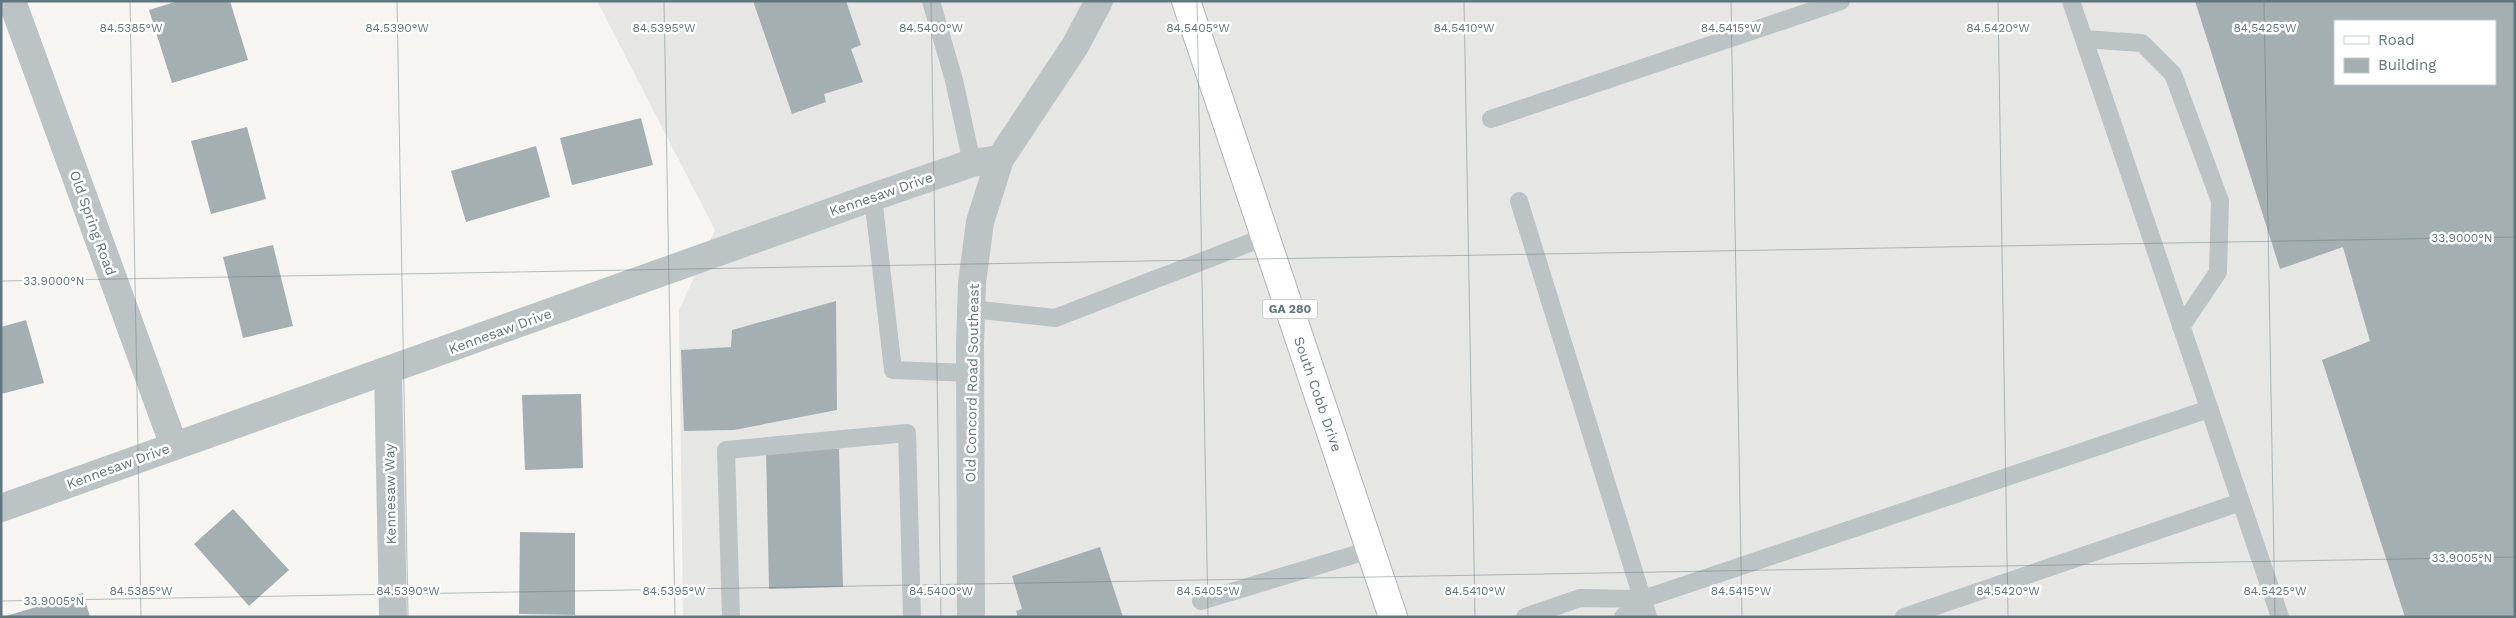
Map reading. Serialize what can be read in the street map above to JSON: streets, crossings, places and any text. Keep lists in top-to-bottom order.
{
  "streets": {
    "main road": ["GA 280", "South Cobb Drive"],
    "street": [
      "Kennesaw Drive",
      "Old Spring Road",
      "Old Concord Road Southeast",
      "Kennesaw Way"
    ]
  },
  "crossings": [
    ["Kennesaw Drive", "Old Spring Road"],
    ["Kennesaw Drive", "Old Concord Road Southeast"],
    ["Kennesaw Drive", "Kennesaw Way"]
  ],
  "legend": ["Road", "Building"],
  "coordinates": [
    "84.5385°W",
    "84.5390°W",
    "84.5395°W",
    "84.5400°W",
    "84.5405°W",
    "84.5410°W",
    "84.5415°W",
    "84.5420°W",
    "84.5425°W",
    "33.9000°N",
    "33.9005°N"
  ]
}
